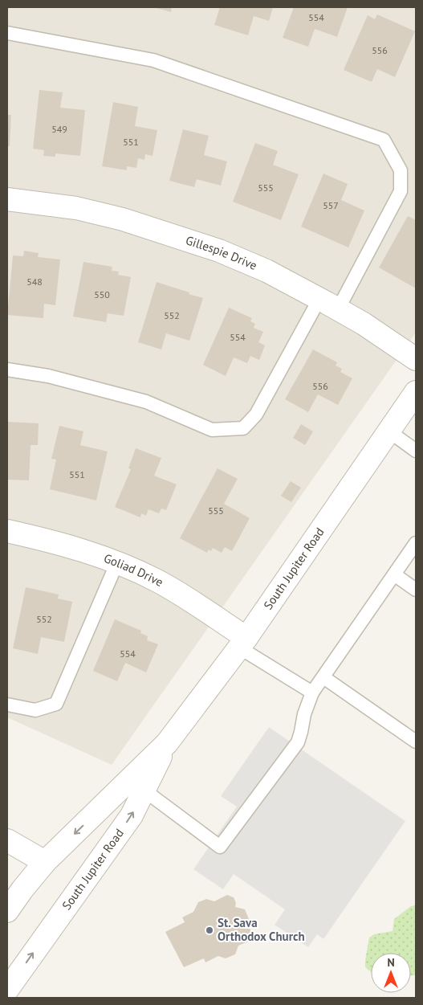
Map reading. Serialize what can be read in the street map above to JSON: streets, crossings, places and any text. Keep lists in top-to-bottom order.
{
  "streets": {
    "street": ["Gillespie Drive", "South Jupiter Road", "Goliad Drive"]
  },
  "crossings": [
    ["South Jupiter Road", "Goliad Drive"]
  ],
  "places": ["St. Sava Orthodox Church"],
  "house_numbers": [
    "554",
    "556",
    "549",
    "551",
    "555",
    "557",
    "548",
    "550",
    "552",
    "554",
    "556",
    "551",
    "555",
    "552",
    "554"
  ],
  "north": "top"
}
